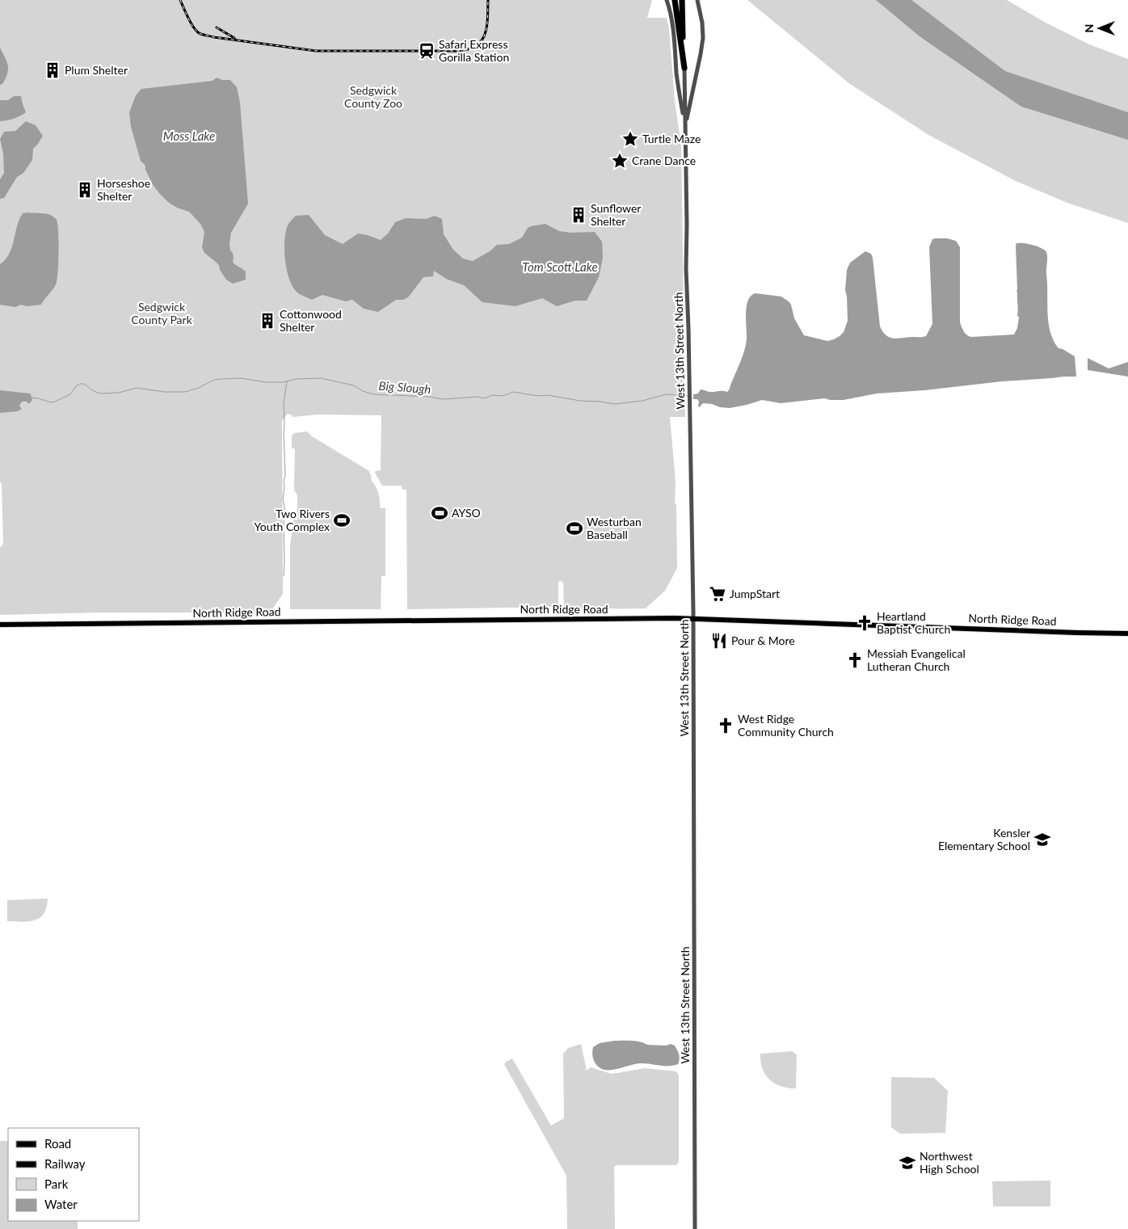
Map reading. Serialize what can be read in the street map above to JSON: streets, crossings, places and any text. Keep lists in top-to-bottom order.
{
  "streets": {
    "main road": ["North Ridge Road"],
    "street": ["West 13th Street North"]
  },
  "crossings": [
    ["West 13th Street North", "North Ridge Road"]
  ],
  "water": ["Moss Lake", "Tom Scott Lake", "Big Slough"],
  "parks": ["Sedgwick County Zoo", "Sedgwick County Park"],
  "places": {
    "station": ["Safari Express Gorilla Station"],
    "building": [
      "Plum Shelter",
      "Horseshoe Shelter",
      "Sunflower Shelter",
      "Cottonwood Shelter"
    ],
    "place": ["Turtle Maze", "Crane Dance"],
    "sports": ["AYSO", "Two Rivers Youth Complex", "Westurban Baseball"],
    "supermarket": ["JumpStart"],
    "church": ["Heartland Baptist Church", "Messiah Evangelical Lutheran Church", "West Ridge Community Church"],
    "restaurant": ["Pour & More"],
    "school or university": ["Kensler Elementary School", "Northwest High School"]
  },
  "legend": [
    "Road",
    "Railway",
    "Park",
    "Water"
  ],
  "north": "left"
}
